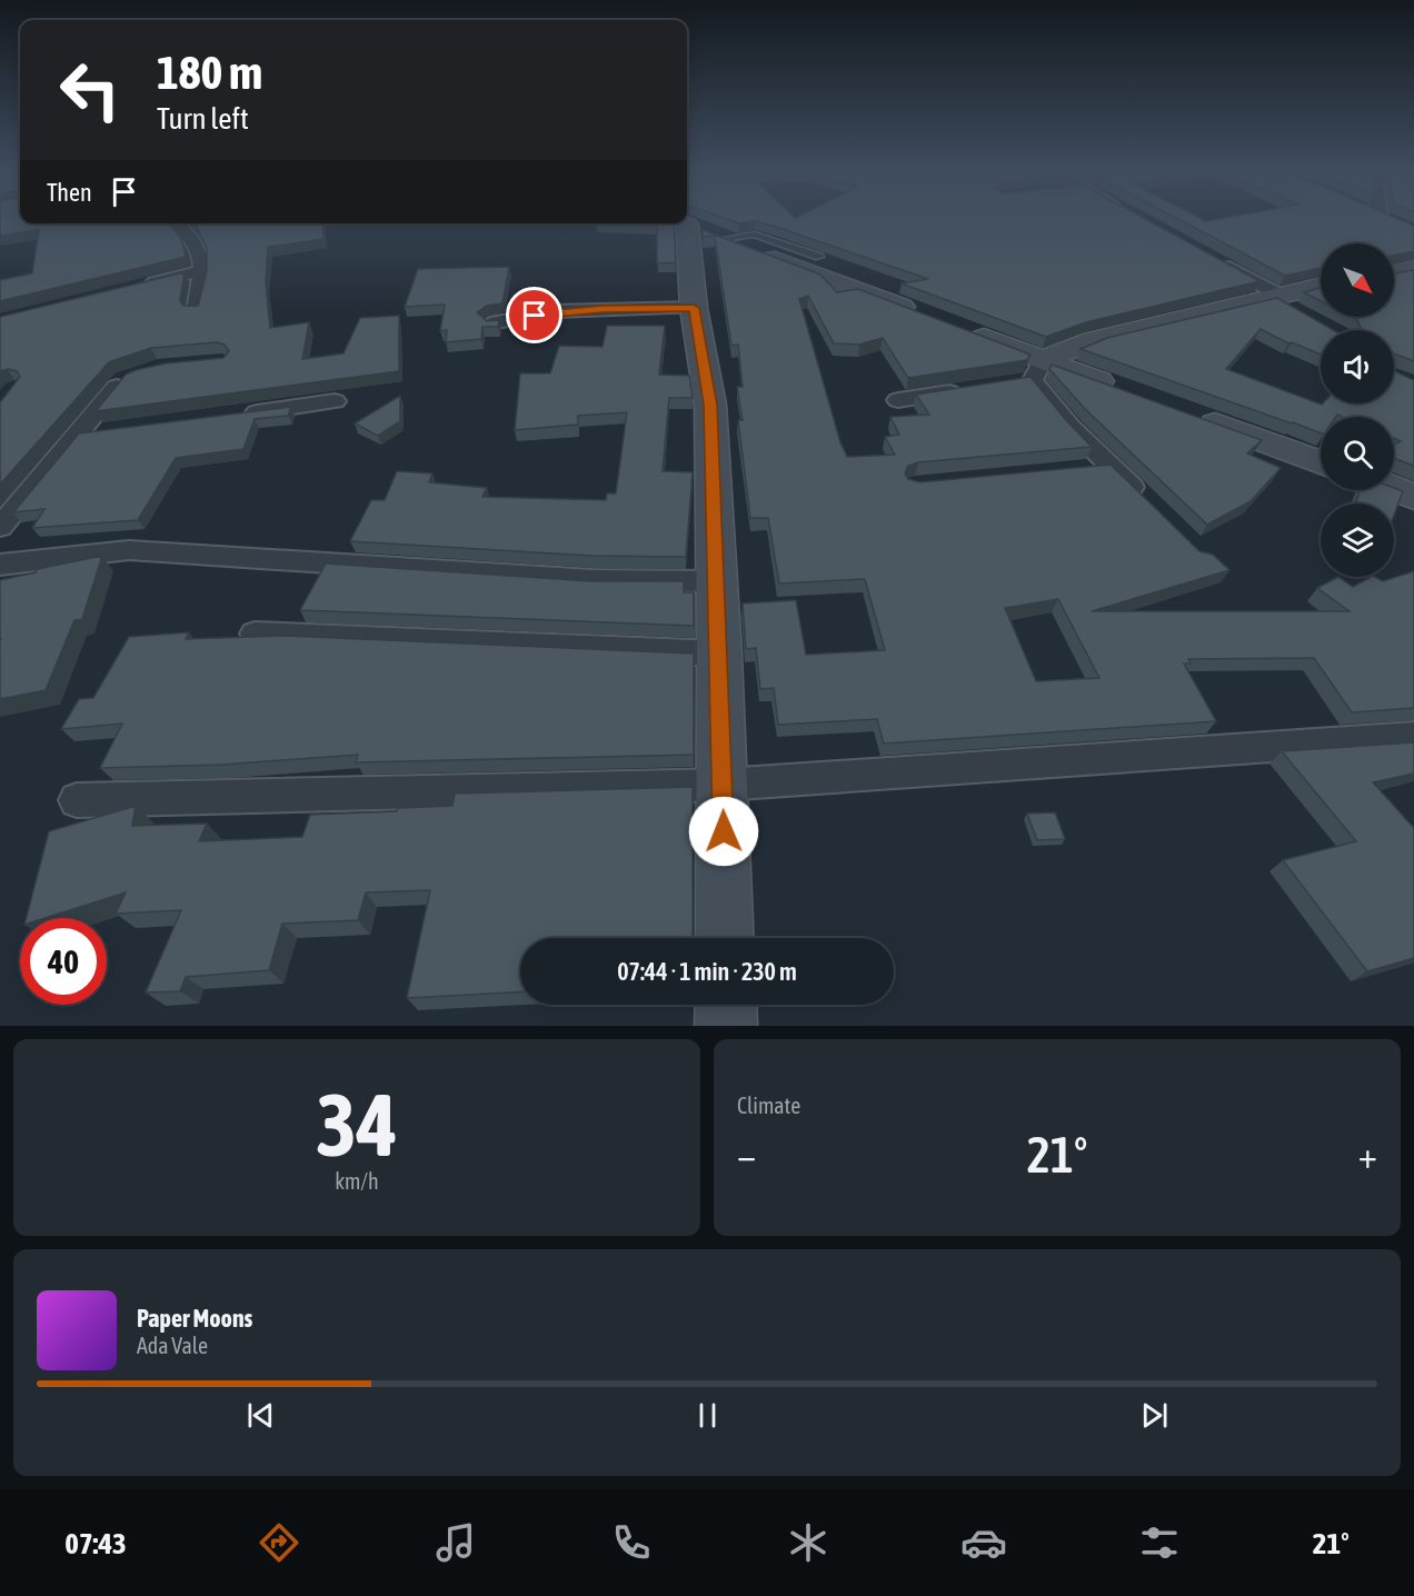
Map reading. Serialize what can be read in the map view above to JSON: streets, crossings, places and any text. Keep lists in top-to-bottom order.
{
  "north": "bottom right",
  "page": {
    "turn": ["180 m", "Turn left"],
    "then": "Then",
    "limit": "40",
    "trip": "07:44 · 1 min · 230 m",
    "tile": [
      ["34", "km/h"],
      "Climate"
    ],
    "heat": ["−", "21°", "+"],
    "song": ["Paper Moons", "Ada Vale"],
    "tabs": ["07:43", "21°"]
  }
}
